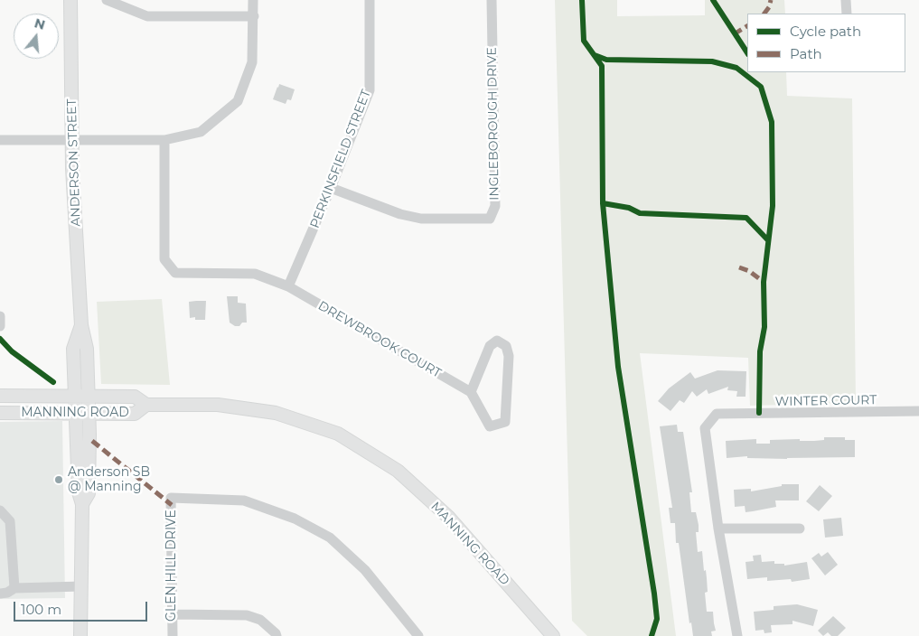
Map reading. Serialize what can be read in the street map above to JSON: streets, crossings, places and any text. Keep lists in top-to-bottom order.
{
  "streets": {
    "main road": ["ANDERSON STREET", "MANNING ROAD"],
    "street": [
      "INGLEBOROUGH DRIVE",
      "PERKINSFIELD STREET",
      "DREWBROOK COURT",
      "WINTER COURT",
      "GLEN HILL DRIVE"
    ]
  },
  "crossings": [
    ["INGLEBOROUGH DRIVE", "PERKINSFIELD STREET"],
    ["PERKINSFIELD STREET", "DREWBROOK COURT"],
    ["ANDERSON STREET", "MANNING ROAD"]
  ],
  "places": ["Anderson SB @ Manning"],
  "legend": ["Cycle path", "Path"],
  "scale_bar": "100 m",
  "north": "top"
}
